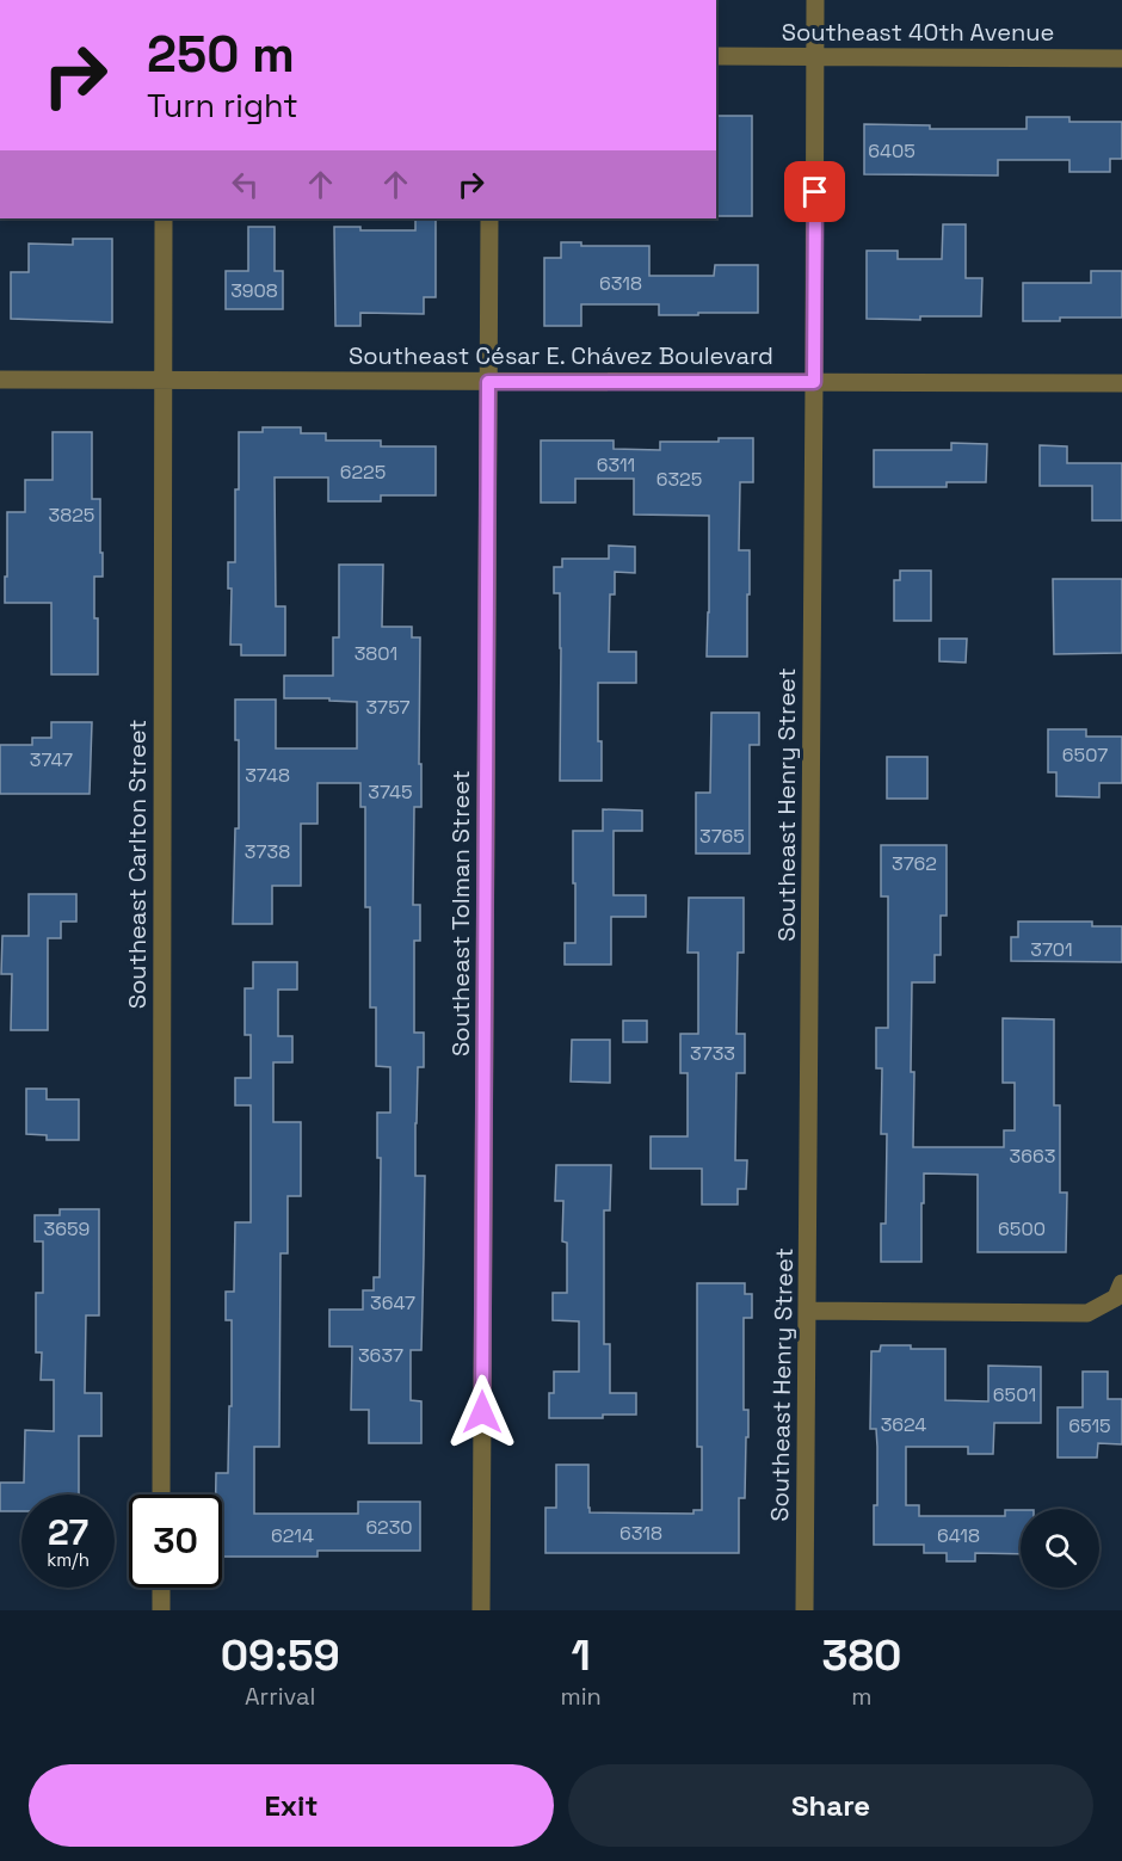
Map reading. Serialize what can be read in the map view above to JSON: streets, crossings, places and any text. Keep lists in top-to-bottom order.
{
  "streets": {
    "street": [
      "Southeast 40th Avenue",
      "Southeast César E. Chávez Boulevard",
      "Southeast Henry Street",
      "Southeast Carlton Street",
      "Southeast Tolman Street"
    ]
  },
  "crossings": [
    ["Southeast 40th Avenue", "Southeast Henry Street"],
    ["Southeast César E. Chávez Boulevard", "Southeast Henry Street"],
    ["Southeast César E. Chávez Boulevard", "Southeast Carlton Street"],
    ["Southeast César E. Chávez Boulevard", "Southeast Tolman Street"]
  ],
  "house_numbers": [
    "6405",
    "6318",
    "3908",
    "6311",
    "6225",
    "6325",
    "3825",
    "3801",
    "3757",
    "6507",
    "3747",
    "3748",
    "3745",
    "3765",
    "3738",
    "3762",
    "3701",
    "3733",
    "3663",
    "3659",
    "6500",
    "3647",
    "3637",
    "6501",
    "3624",
    "6515",
    "6230",
    "6318",
    "6214",
    "6418"
  ],
  "page": {
    "turn": ["250 m", "Turn right"],
    "speed": "27 km/h",
    "limit": "30",
    "eta": [
      "09:59",
      "Arrival",
      "1",
      "min",
      "380",
      "m"
    ],
    "buttons": ["Exit", "Share"]
  }
}
